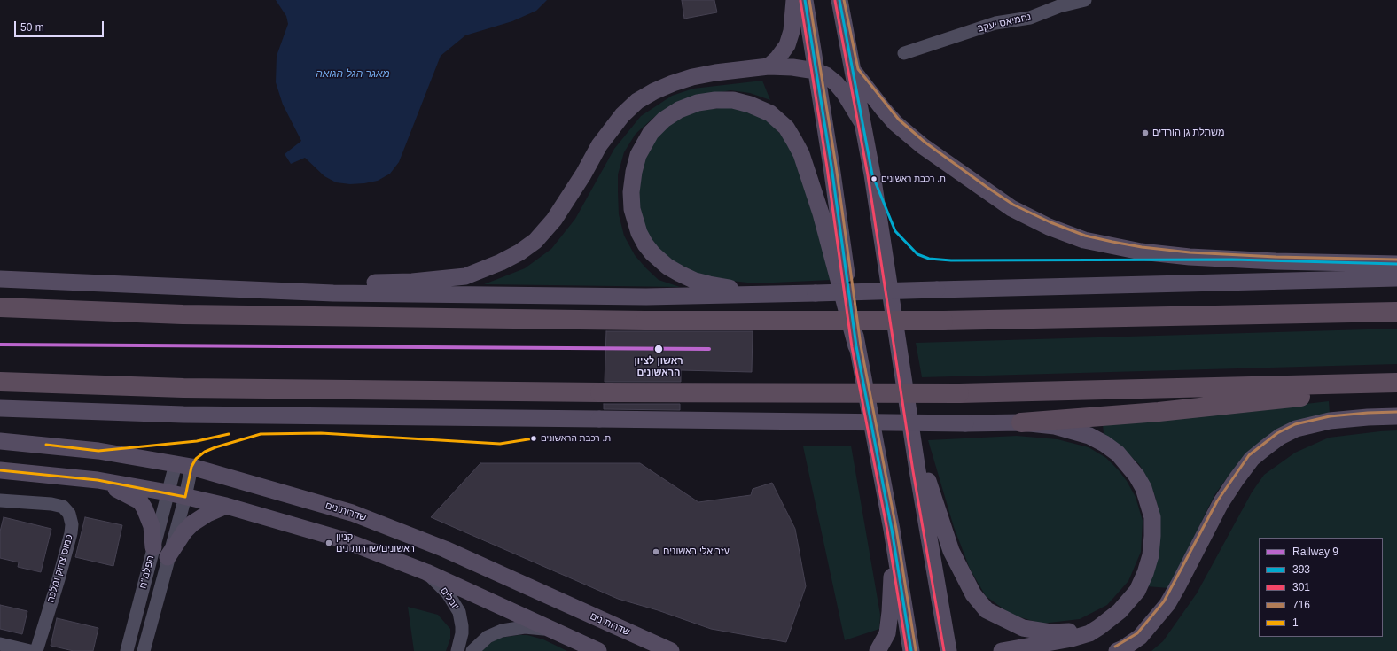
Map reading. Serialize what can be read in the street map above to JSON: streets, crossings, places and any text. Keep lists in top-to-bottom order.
{
  "streets": {
    "main road": ["שדרות נים"],
    "street": [
      "נחמיאס יעקב",
      "כמוס צדוק ומלכה",
      "הפלמ\"ח",
      "יובלים"
    ]
  },
  "crossings": [
    ["שדרות נים", "הפלמ\"ח"]
  ],
  "water": ["מאגר הגל הגואה"],
  "places": [
    "משתלת גן הורדים",
    "ת. רכבת ראשונים",
    "ראשון לציון הראשונים",
    "ת. רכבת הראשונים",
    "קניון ראשונים/שדרות נים",
    "עזריאלי ראשונים"
  ],
  "lines": [
    "transit line 393",
    "transit line 716",
    "transit line 301",
    "rail line 9",
    "transit line 1"
  ],
  "legend": [
    "Railway 9",
    "393",
    "301",
    "716",
    "1"
  ],
  "scale_bar": "50 m"
}
